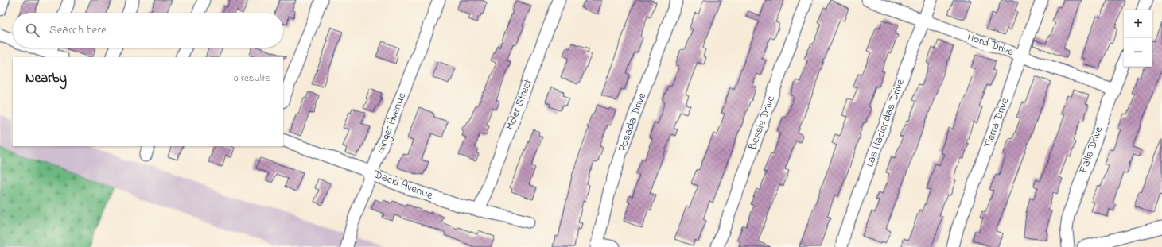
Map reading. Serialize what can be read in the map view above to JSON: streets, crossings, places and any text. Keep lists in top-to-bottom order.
{
  "streets": {
    "street": [
      "Hord Drive",
      "Moler Street",
      "Posada Drive",
      "Ginger Avenue",
      "Bessie Drive",
      "Las Haciendas Drive",
      "Tierra Drive",
      "Falls Drive",
      "Dacki Avenue"
    ]
  },
  "crossings": [
    ["Hord Drive", "Las Haciendas Drive"],
    ["Hord Drive", "Tierra Drive"],
    ["Hord Drive", "Falls Drive"],
    ["Moler Street", "Dacki Avenue"],
    ["Ginger Avenue", "Dacki Avenue"]
  ],
  "page": {
    "map_buttons": ["+", "−"],
    "search": "Search here",
    "heading": ["Nearby", "0 results"]
  }
}
